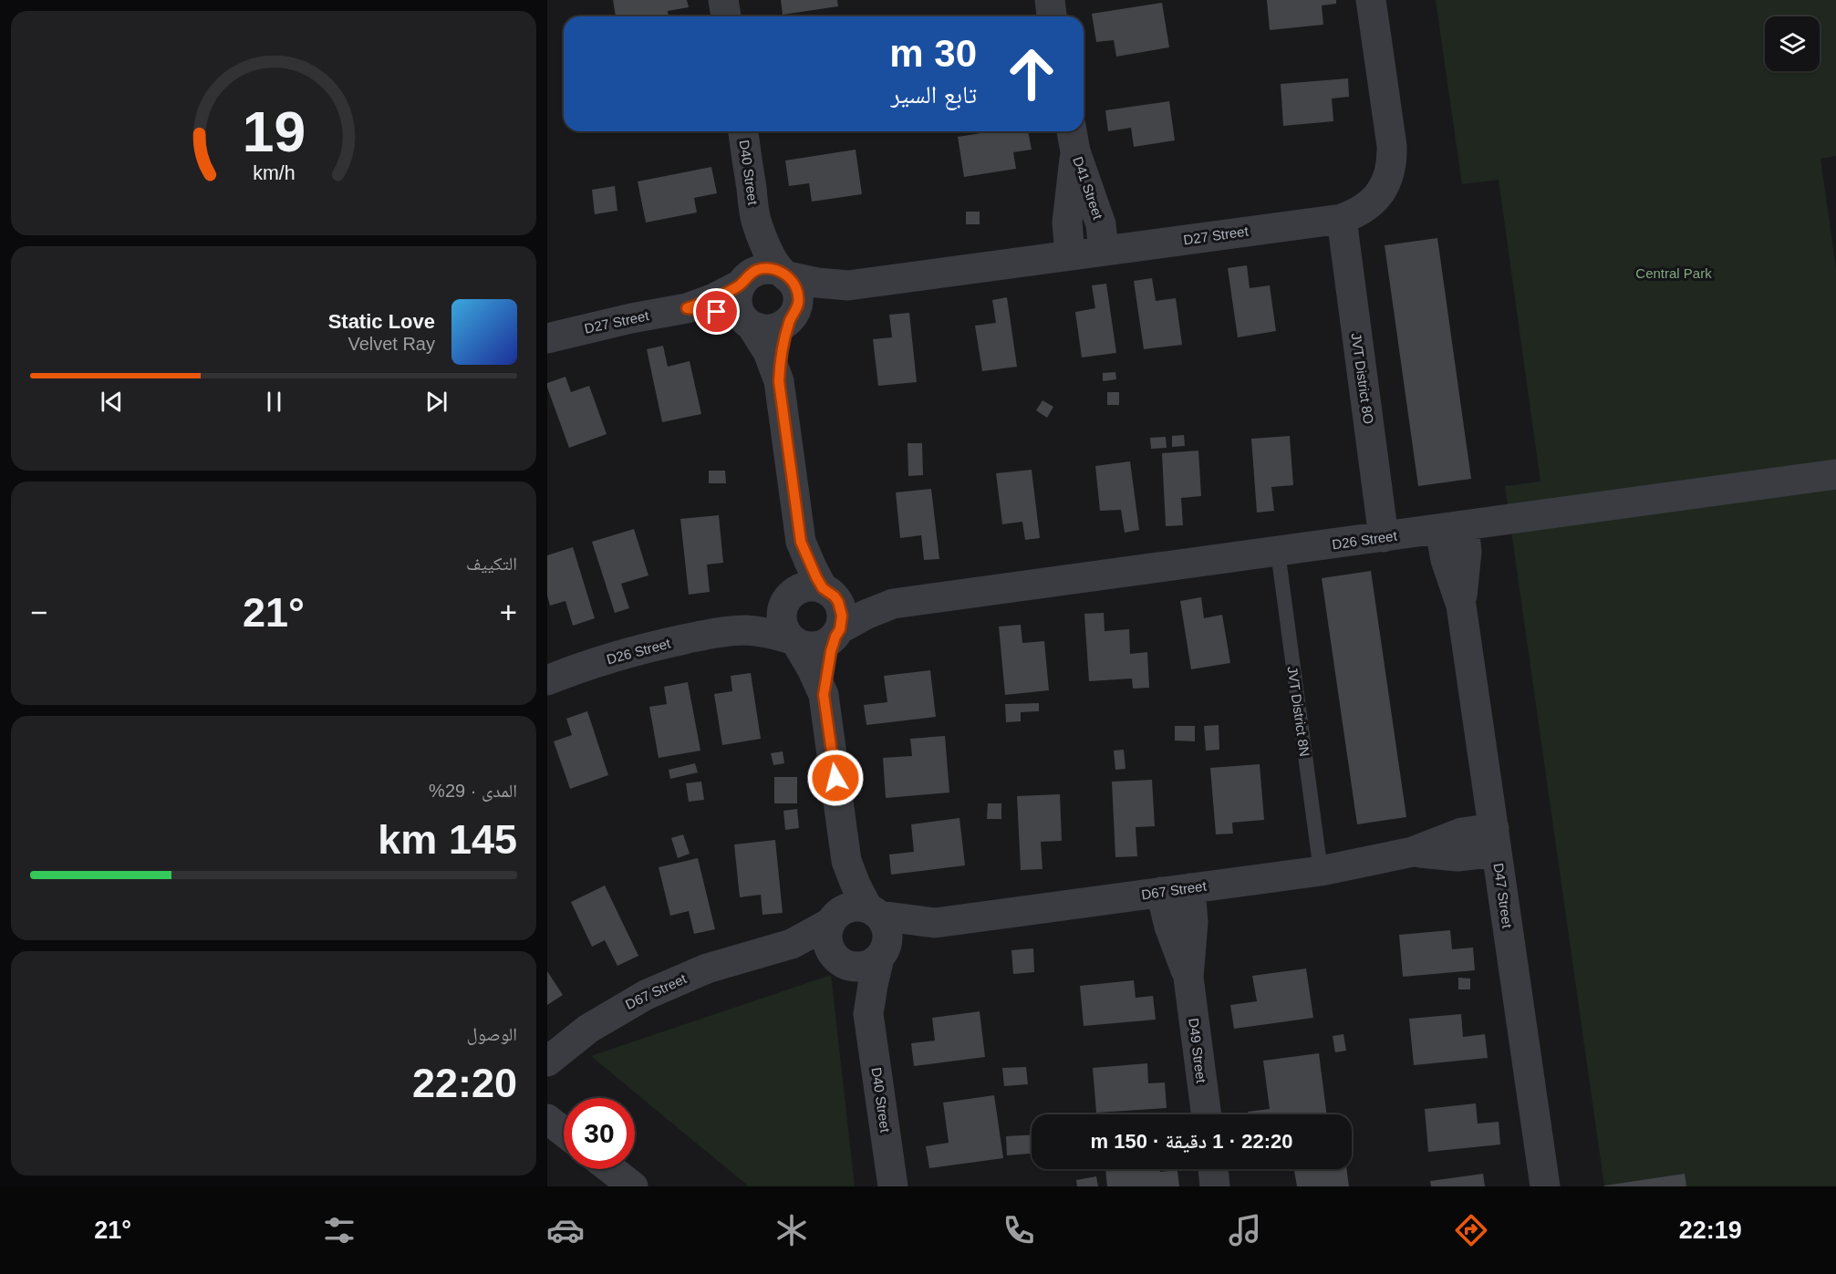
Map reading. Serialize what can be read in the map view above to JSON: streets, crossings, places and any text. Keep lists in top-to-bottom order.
{
  "streets": {
    "street": [
      "D40 Street",
      "D41 Street",
      "D27 Street",
      "JVT District 8O",
      "D26 Street",
      "D67 Street",
      "D47 Street",
      "D49 Street"
    ],
    "lane": ["JVT District 8N"]
  },
  "crossings": [
    ["D40 Street", "D27 Street"],
    ["D40 Street", "D67 Street"],
    ["D41 Street", "D27 Street"],
    ["D27 Street", "JVT District 8O"],
    ["JVT District 8O", "D26 Street"],
    ["D26 Street", "JVT District 8N"],
    ["D26 Street", "D47 Street"],
    ["JVT District 8N", "D67 Street"],
    ["D67 Street", "D47 Street"],
    ["D67 Street", "D49 Street"]
  ],
  "parks": ["Central Park"],
  "page": {
    "turn": ["30 m", "تابع السير"],
    "song": ["Static Love", "Velvet Ray"],
    "tile": [
      "التكييف",
      ["المدى · 29%", "145 km"],
      ["الوصول", "22:20"]
    ],
    "heat": ["−", "21°", "+"],
    "limit": "30",
    "trip": "22:20 · 1 دقيقة · 150 m",
    "tabs": ["22:19", "21°"],
    "gauge": ["19", "km/h"]
  }
}
